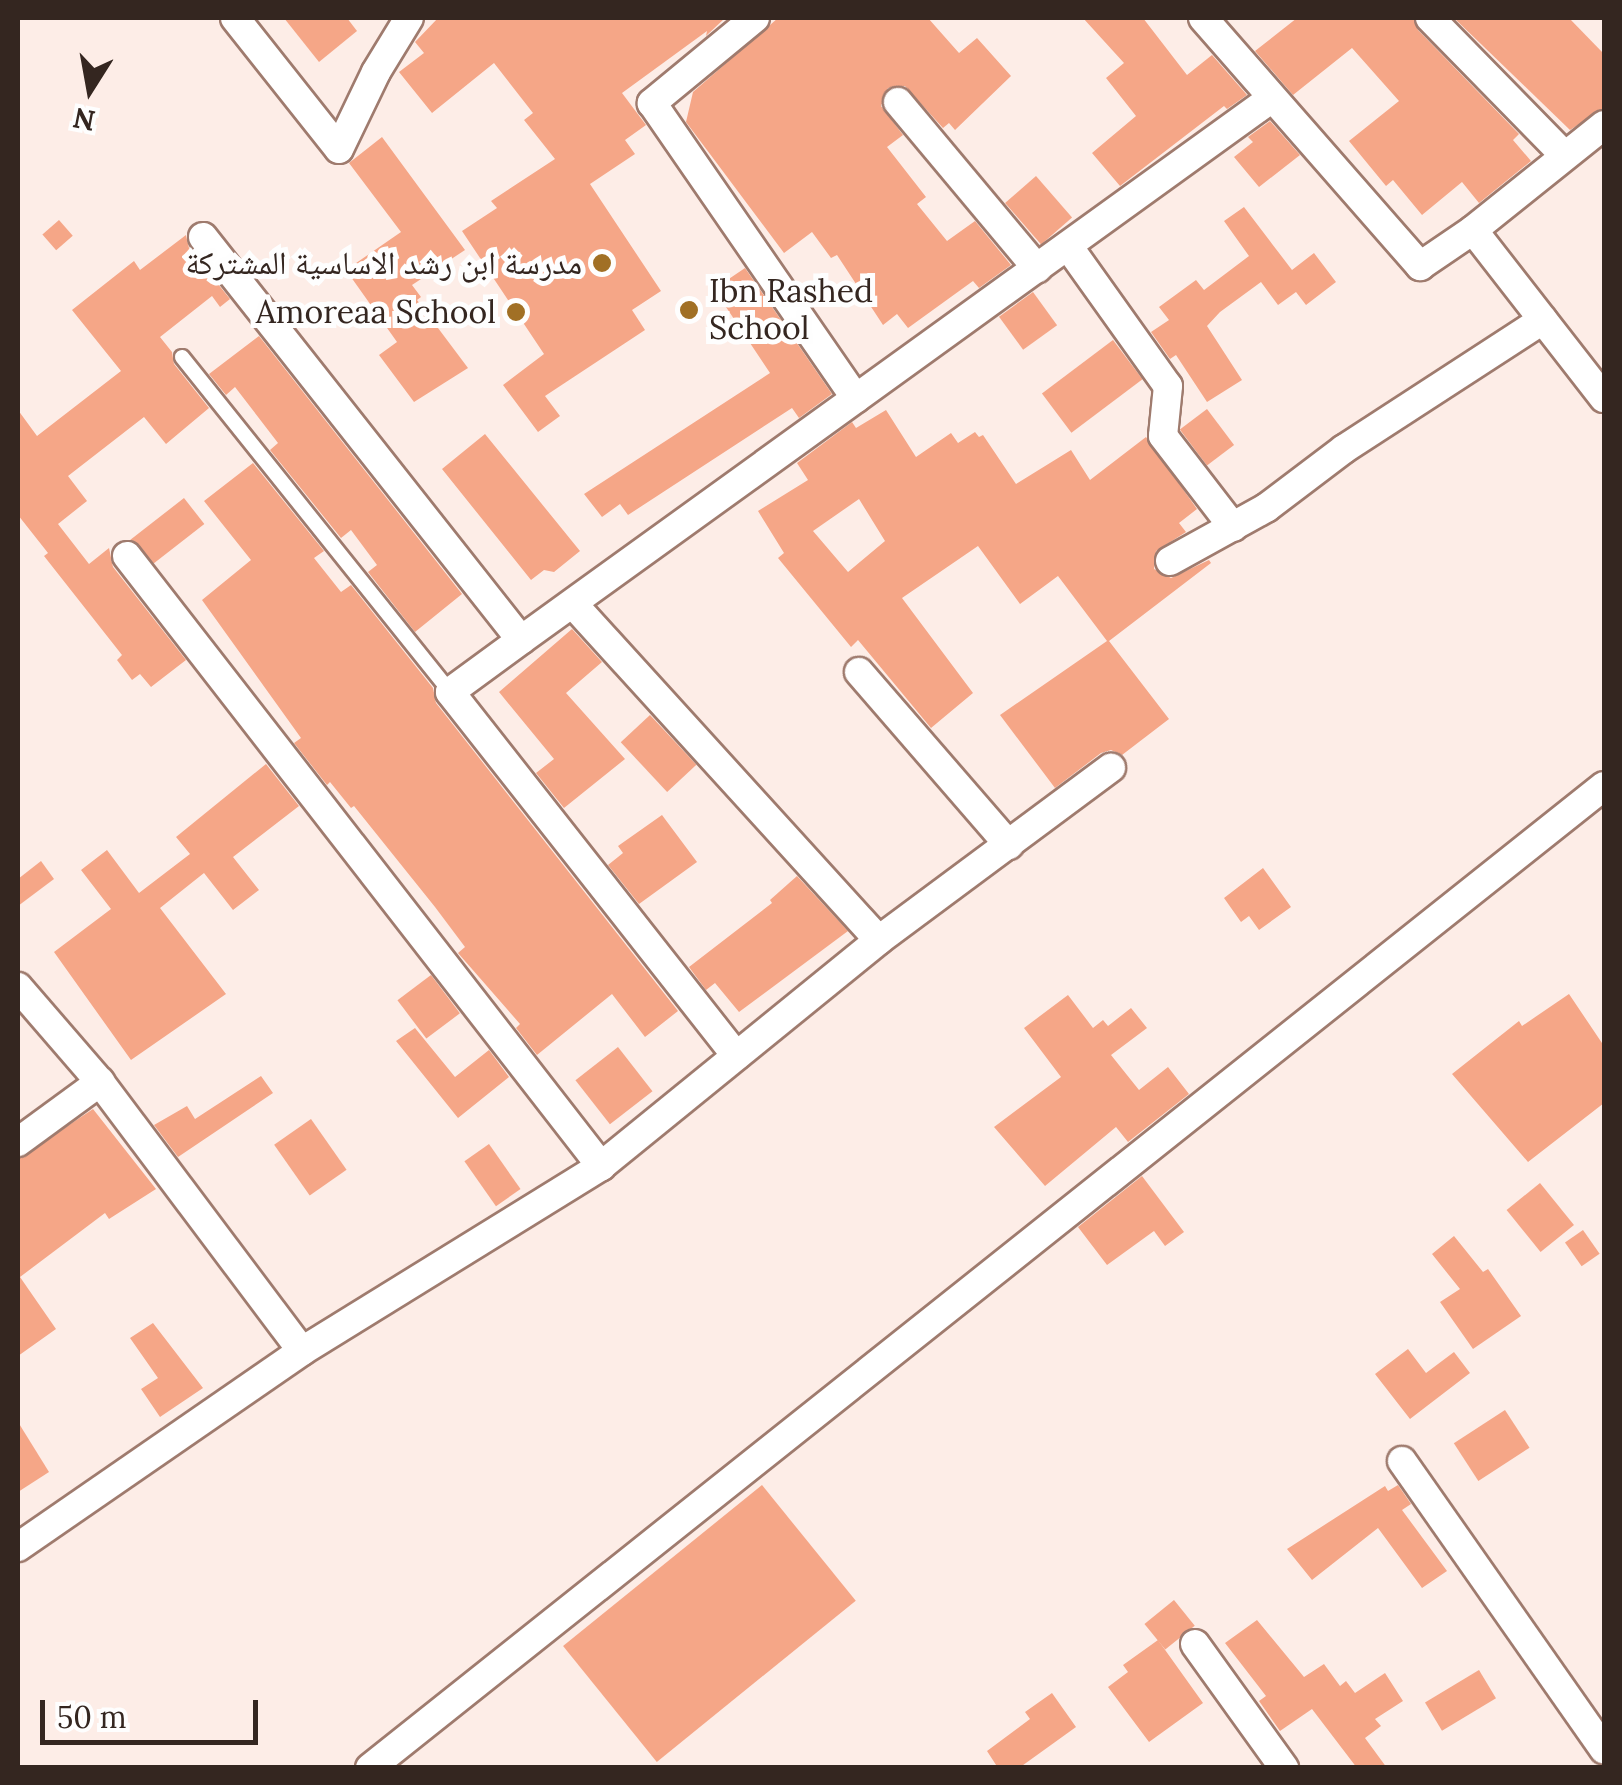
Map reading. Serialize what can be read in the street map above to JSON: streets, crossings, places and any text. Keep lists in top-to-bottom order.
{
  "places": ["مدرسة ابن رشد الاساسية المشتركة", "Ibn Rashed School", "Amoreaa School"],
  "scale_bar": "50 m",
  "north": "bottom"
}
